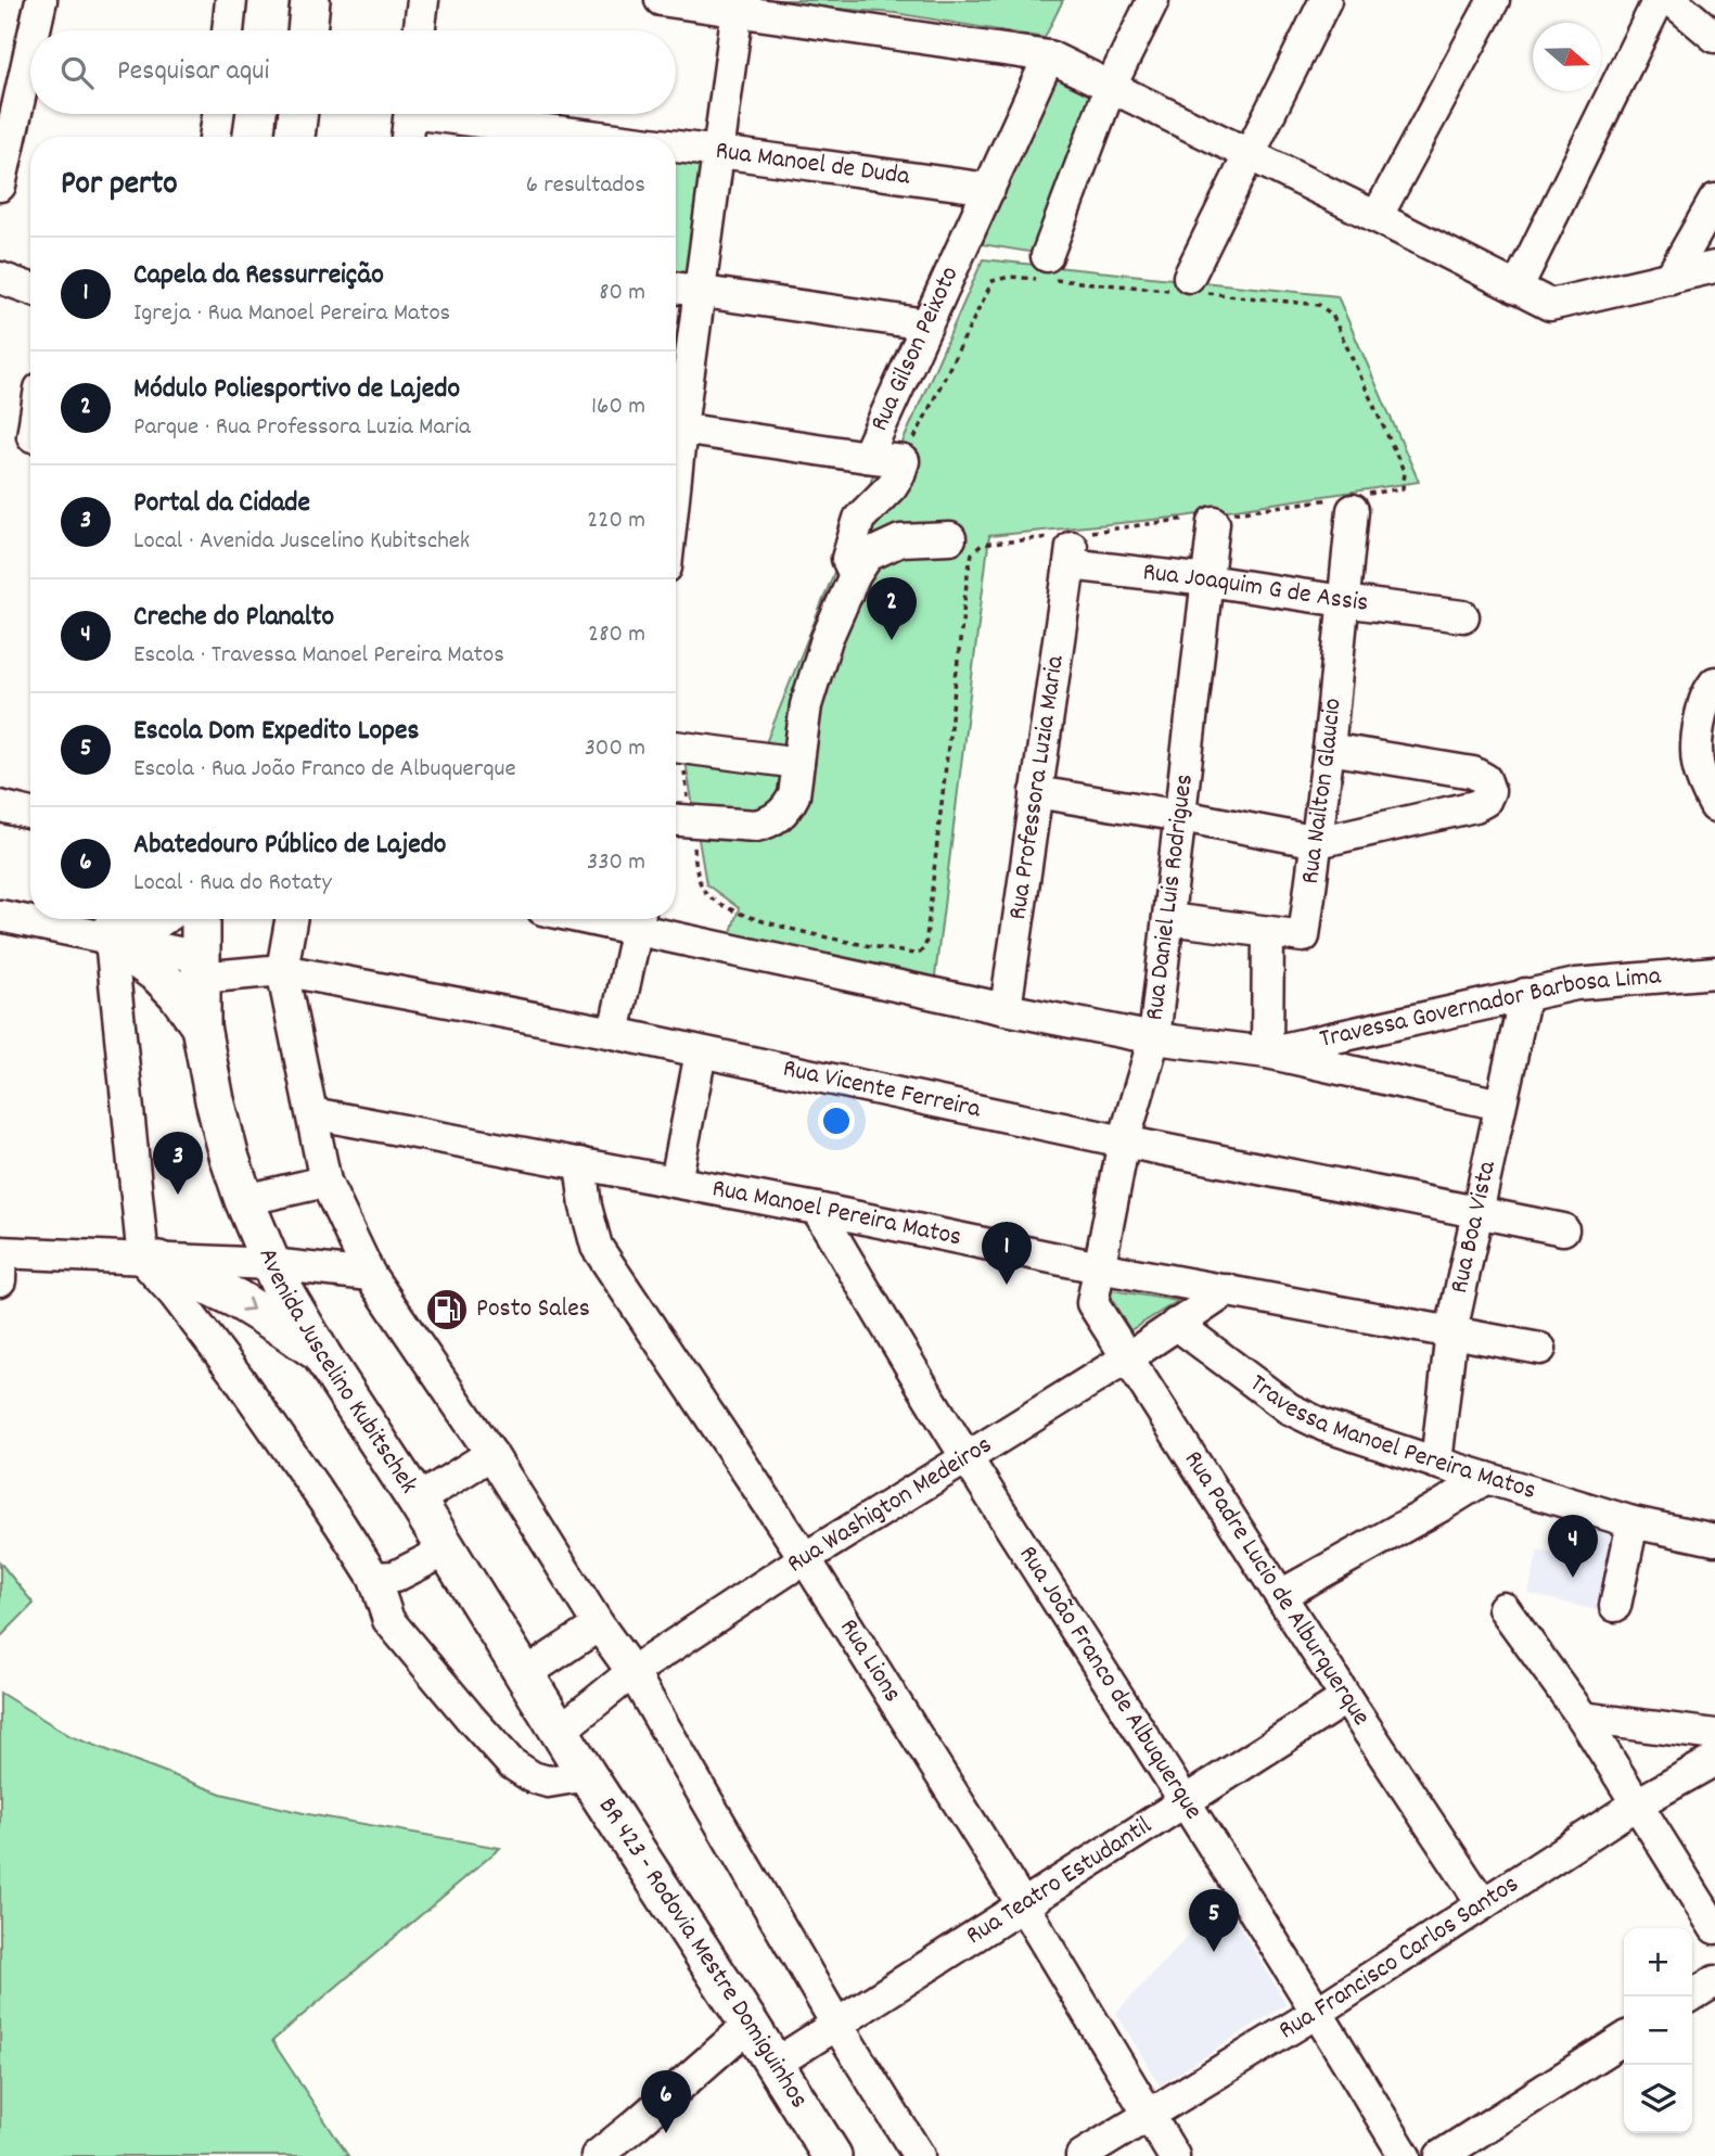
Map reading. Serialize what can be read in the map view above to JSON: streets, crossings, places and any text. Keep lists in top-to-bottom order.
{
  "streets": {
    "main road": ["Avenida Juscelino Kubitschek", "BR 423 - Rodovia Mestre Domiguinhos"],
    "street": [
      "Rua Manoel de Duda",
      "Rua Gilson Peixoto",
      "Rua Joaquim G de Assis",
      "Rua Professora Luzia Maria",
      "Rua Nailton Glaucio",
      "Rua Daniel Luis Rodrigues",
      "Travessa Governador Barbosa Lima",
      "Rua Vicente Ferreira",
      "Rua Manoel Pereira Matos",
      "Rua Boa Vista",
      "Travessa Manoel Pereira Matos",
      "Rua Washigton Medeiros",
      "Rua Padre Lucio de Alburquerque",
      "Rua Lions",
      "Rua João Franco de Albuquerque",
      "Rua Teatro Estudantil",
      "Rua Francisco Carlos Santos"
    ]
  },
  "crossings": [
    ["Rua Manoel de Duda", "Rua Gilson Peixoto"],
    ["Rua Joaquim G de Assis", "Rua Professora Luzia Maria"],
    ["Rua Joaquim G de Assis", "Rua Nailton Glaucio"],
    ["Rua Joaquim G de Assis", "Rua Daniel Luis Rodrigues"],
    ["Rua Nailton Glaucio", "Rua Daniel Luis Rodrigues"],
    ["Rua Daniel Luis Rodrigues", "Rua Vicente Ferreira"],
    ["Rua Daniel Luis Rodrigues", "Rua Manoel Pereira Matos"],
    ["Rua Daniel Luis Rodrigues", "Rua Padre Lucio de Alburquerque"],
    ["Travessa Governador Barbosa Lima", "Rua Boa Vista"],
    ["Rua Vicente Ferreira", "Rua Boa Vista"],
    ["Rua Vicente Ferreira", "Avenida Juscelino Kubitschek"],
    ["Rua Manoel Pereira Matos", "Rua Boa Vista"],
    ["Rua Manoel Pereira Matos", "Rua Washigton Medeiros"],
    ["Rua Manoel Pereira Matos", "Rua Padre Lucio de Alburquerque"],
    ["Rua Manoel Pereira Matos", "Rua Lions"],
    ["Rua Manoel Pereira Matos", "Rua João Franco de Albuquerque"],
    ["Rua Boa Vista", "Travessa Manoel Pereira Matos"],
    ["Avenida Juscelino Kubitschek", "Rua Washigton Medeiros"],
    ["Avenida Juscelino Kubitschek", "BR 423 - Rodovia Mestre Domiguinhos"],
    ["Travessa Manoel Pereira Matos", "Rua Washigton Medeiros"],
    ["Rua Washigton Medeiros", "Rua Padre Lucio de Alburquerque"],
    ["Rua Washigton Medeiros", "Rua Lions"],
    ["Rua Washigton Medeiros", "Rua João Franco de Albuquerque"],
    ["Rua Padre Lucio de Alburquerque", "Rua Teatro Estudantil"],
    ["Rua Padre Lucio de Alburquerque", "Rua Francisco Carlos Santos"],
    ["Rua Lions", "Rua Teatro Estudantil"],
    ["Rua Lions", "Rua Francisco Carlos Santos"],
    ["Rua João Franco de Albuquerque", "Rua Teatro Estudantil"],
    ["Rua João Franco de Albuquerque", "Rua Francisco Carlos Santos"],
    ["Rua Teatro Estudantil", "BR 423 - Rodovia Mestre Domiguinhos"]
  ],
  "places": {
    "fuel station": ["Posto Sales"]
  },
  "north": "right",
  "page": {
    "search": "Pesquisar aqui",
    "heading": ["Por perto", "6 resultados"],
    "list": [
      {
        "mark": "1",
        "name": "Capela da Ressurreição",
        "note": "Igreja · Rua Manoel Pereira Matos",
        "value": "80 m"
      },
      {
        "mark": "2",
        "name": "Módulo Poliesportivo de Lajedo",
        "note": "Parque · Rua Professora Luzia Maria",
        "value": "160 m"
      },
      {
        "mark": "3",
        "name": "Portal da Cidade",
        "note": "Local · Avenida Juscelino Kubitschek",
        "value": "220 m"
      },
      {
        "mark": "4",
        "name": "Creche do Planalto",
        "note": "Escola · Travessa Manoel Pereira Matos",
        "value": "280 m"
      },
      {
        "mark": "5",
        "name": "Escola Dom Expedito Lopes",
        "note": "Escola · Rua João Franco de Albuquerque",
        "value": "300 m"
      },
      {
        "mark": "6",
        "name": "Abatedouro Público de Lajedo",
        "note": "Local · Rua do Rotaty",
        "value": "330 m"
      }
    ],
    "pins": [
      "2",
      "3",
      "1",
      "4",
      "5",
      "6"
    ],
    "map_buttons": ["+", "−"]
  }
}
